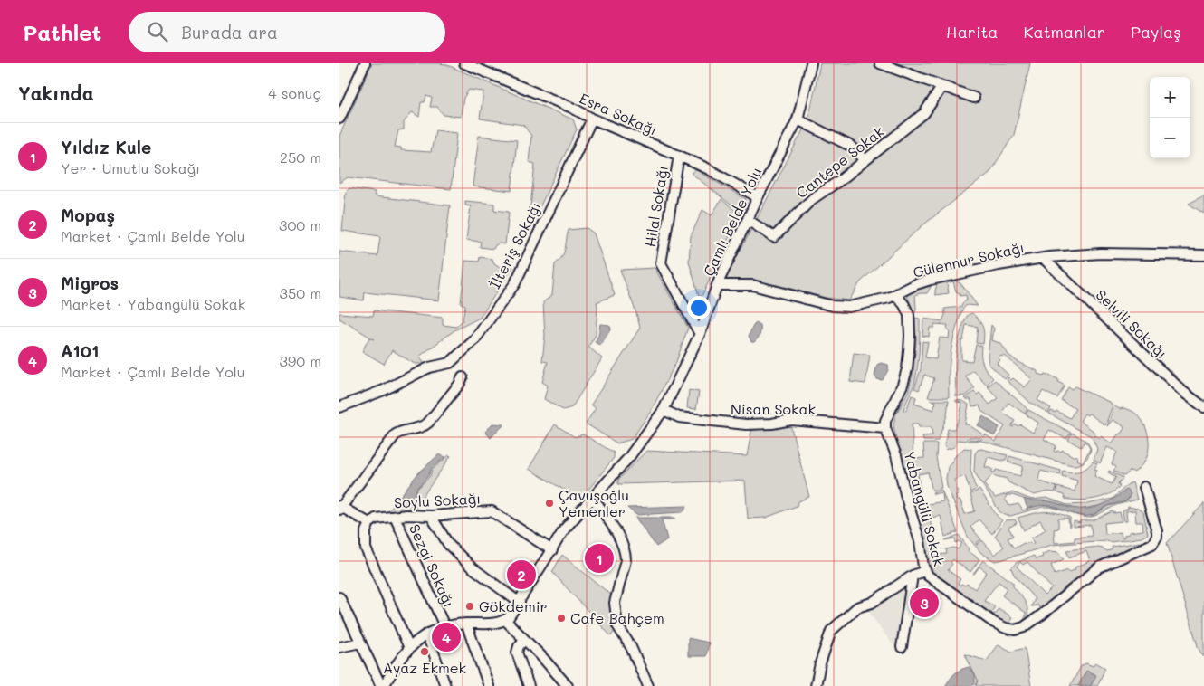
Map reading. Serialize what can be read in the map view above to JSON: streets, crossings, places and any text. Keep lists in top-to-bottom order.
{
  "streets": {
    "street": [
      "Esra Sokağı",
      "Cantepe Sokak",
      "Hilal Sokağı",
      "Çamlı Belde Yolu",
      "İlteriş Sokağı",
      "Gülennur Sokağı",
      "Selvili Sokağı",
      "Nisan Sokak",
      "Soylu Sokağı",
      "Yabangülü Sokak",
      "Sezgi Sokağı"
    ]
  },
  "crossings": [
    ["Esra Sokağı", "Hilal Sokağı"],
    ["Esra Sokağı", "Çamlı Belde Yolu"],
    ["Esra Sokağı", "İlteriş Sokağı"],
    ["Cantepe Sokak", "Çamlı Belde Yolu"],
    ["Hilal Sokağı", "Çamlı Belde Yolu"],
    ["Çamlı Belde Yolu", "Gülennur Sokağı"],
    ["Çamlı Belde Yolu", "Nisan Sokak"],
    ["Çamlı Belde Yolu", "Soylu Sokağı"],
    ["Gülennur Sokağı", "Selvili Sokağı"],
    ["Nisan Sokak", "Yabangülü Sokak"],
    ["Soylu Sokağı", "Sezgi Sokağı"]
  ],
  "places": [
    "Çavuşoğlu Yemenler",
    "Gökdemir",
    "Cafe Bahçem",
    "Ayaz Ekmek"
  ],
  "page": {
    "header": "Pathlet",
    "search": "Burada ara",
    "nav": ["Harita", "Katmanlar", "Paylaş"],
    "heading": ["Yakında", "4 sonuç"],
    "map_buttons": ["+", "−"],
    "list": [
      {
        "mark": "1",
        "name": "Yıldız Kule",
        "note": "Yer · Umutlu Sokağı",
        "value": "250 m"
      },
      {
        "mark": "2",
        "name": "Mopaş",
        "note": "Market · Çamlı Belde Yolu",
        "value": "300 m"
      },
      {
        "mark": "3",
        "name": "Migros",
        "note": "Market · Yabangülü Sokak",
        "value": "350 m"
      },
      {
        "mark": "4",
        "name": "A101",
        "note": "Market · Çamlı Belde Yolu",
        "value": "390 m"
      }
    ],
    "pins": [
      "1",
      "2",
      "3",
      "4"
    ]
  }
}
